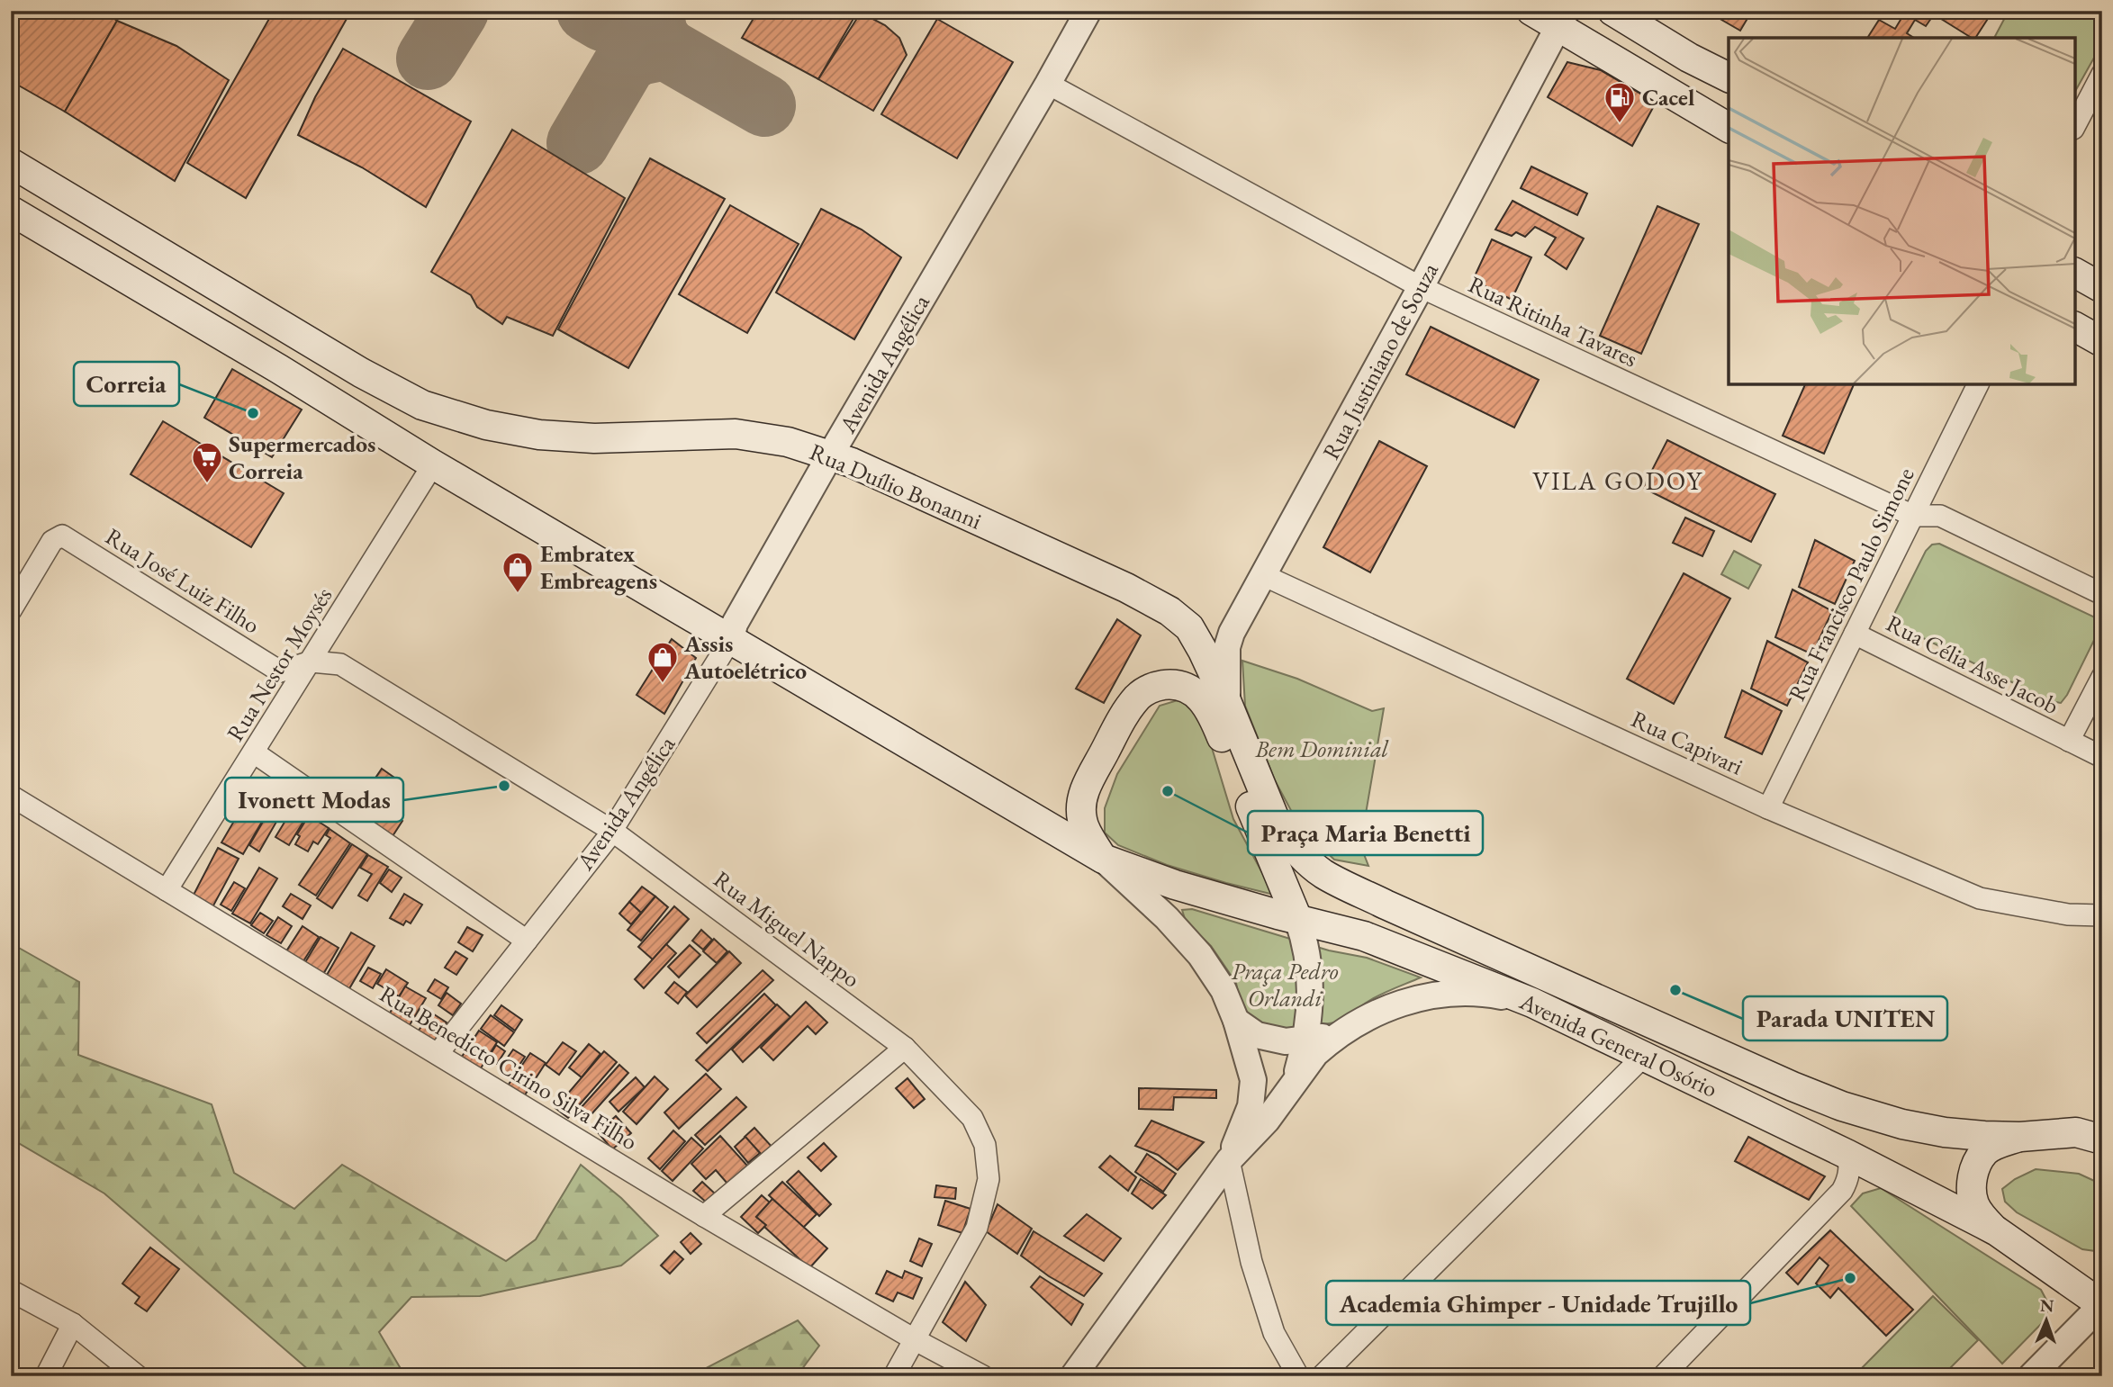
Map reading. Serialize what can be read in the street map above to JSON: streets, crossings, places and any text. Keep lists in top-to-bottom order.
{
  "streets": {
    "main road": ["Rua Duílio Bonanni", "Avenida General Osório"],
    "street": [
      "Rua Ritinha Tavares",
      "Rua Justiniano de Souza",
      "Avenida Angélica",
      "Rua José Luiz Filho",
      "Rua Francisco Paulo Simone",
      "Rua Nestor Moysés",
      "Rua Célia Asse Jacob",
      "Rua Capivari",
      "Rua Miguel Nappo",
      "Rua Benedicto Cirino Silva Filho"
    ]
  },
  "crossings": [
    ["Rua Ritinha Tavares", "Rua Justiniano de Souza"],
    ["Rua Ritinha Tavares", "Avenida Angélica"],
    ["Rua Ritinha Tavares", "Rua Francisco Paulo Simone"],
    ["Rua Justiniano de Souza", "Rua Duílio Bonanni"],
    ["Rua Justiniano de Souza", "Rua Capivari"],
    ["Rua Justiniano de Souza", "Avenida General Osório"],
    ["Avenida Angélica", "Rua Duílio Bonanni"],
    ["Avenida Angélica", "Rua Miguel Nappo"],
    ["Avenida Angélica", "Avenida General Osório"],
    ["Avenida Angélica", "Rua Benedicto Cirino Silva Filho"],
    ["Rua Duílio Bonanni", "Avenida General Osório"],
    ["Rua José Luiz Filho", "Rua Nestor Moysés"],
    ["Rua José Luiz Filho", "Rua Miguel Nappo"],
    ["Rua Francisco Paulo Simone", "Rua Célia Asse Jacob"],
    ["Rua Francisco Paulo Simone", "Rua Capivari"],
    ["Rua Nestor Moysés", "Rua Miguel Nappo"],
    ["Rua Nestor Moysés", "Avenida General Osório"],
    ["Rua Nestor Moysés", "Rua Benedicto Cirino Silva Filho"],
    ["Rua Miguel Nappo", "Rua Benedicto Cirino Silva Filho"]
  ],
  "districts": ["VILA GODOY"],
  "parks": ["Bem Dominial", "Praça Pedro Orlandi"],
  "places": {
    "fuel station": ["Cacel"],
    "other": [
      "Correia",
      "Ivonett Modas",
      "Praça Maria Benetti",
      "Parada UNITEN",
      "Academia Ghimper - Unidade Trujillo"
    ],
    "supermarket": ["Supermercados Correia"],
    "shop": ["Embratex Embreagens", "Assis Autoelétrico"]
  },
  "north": "top"
}
